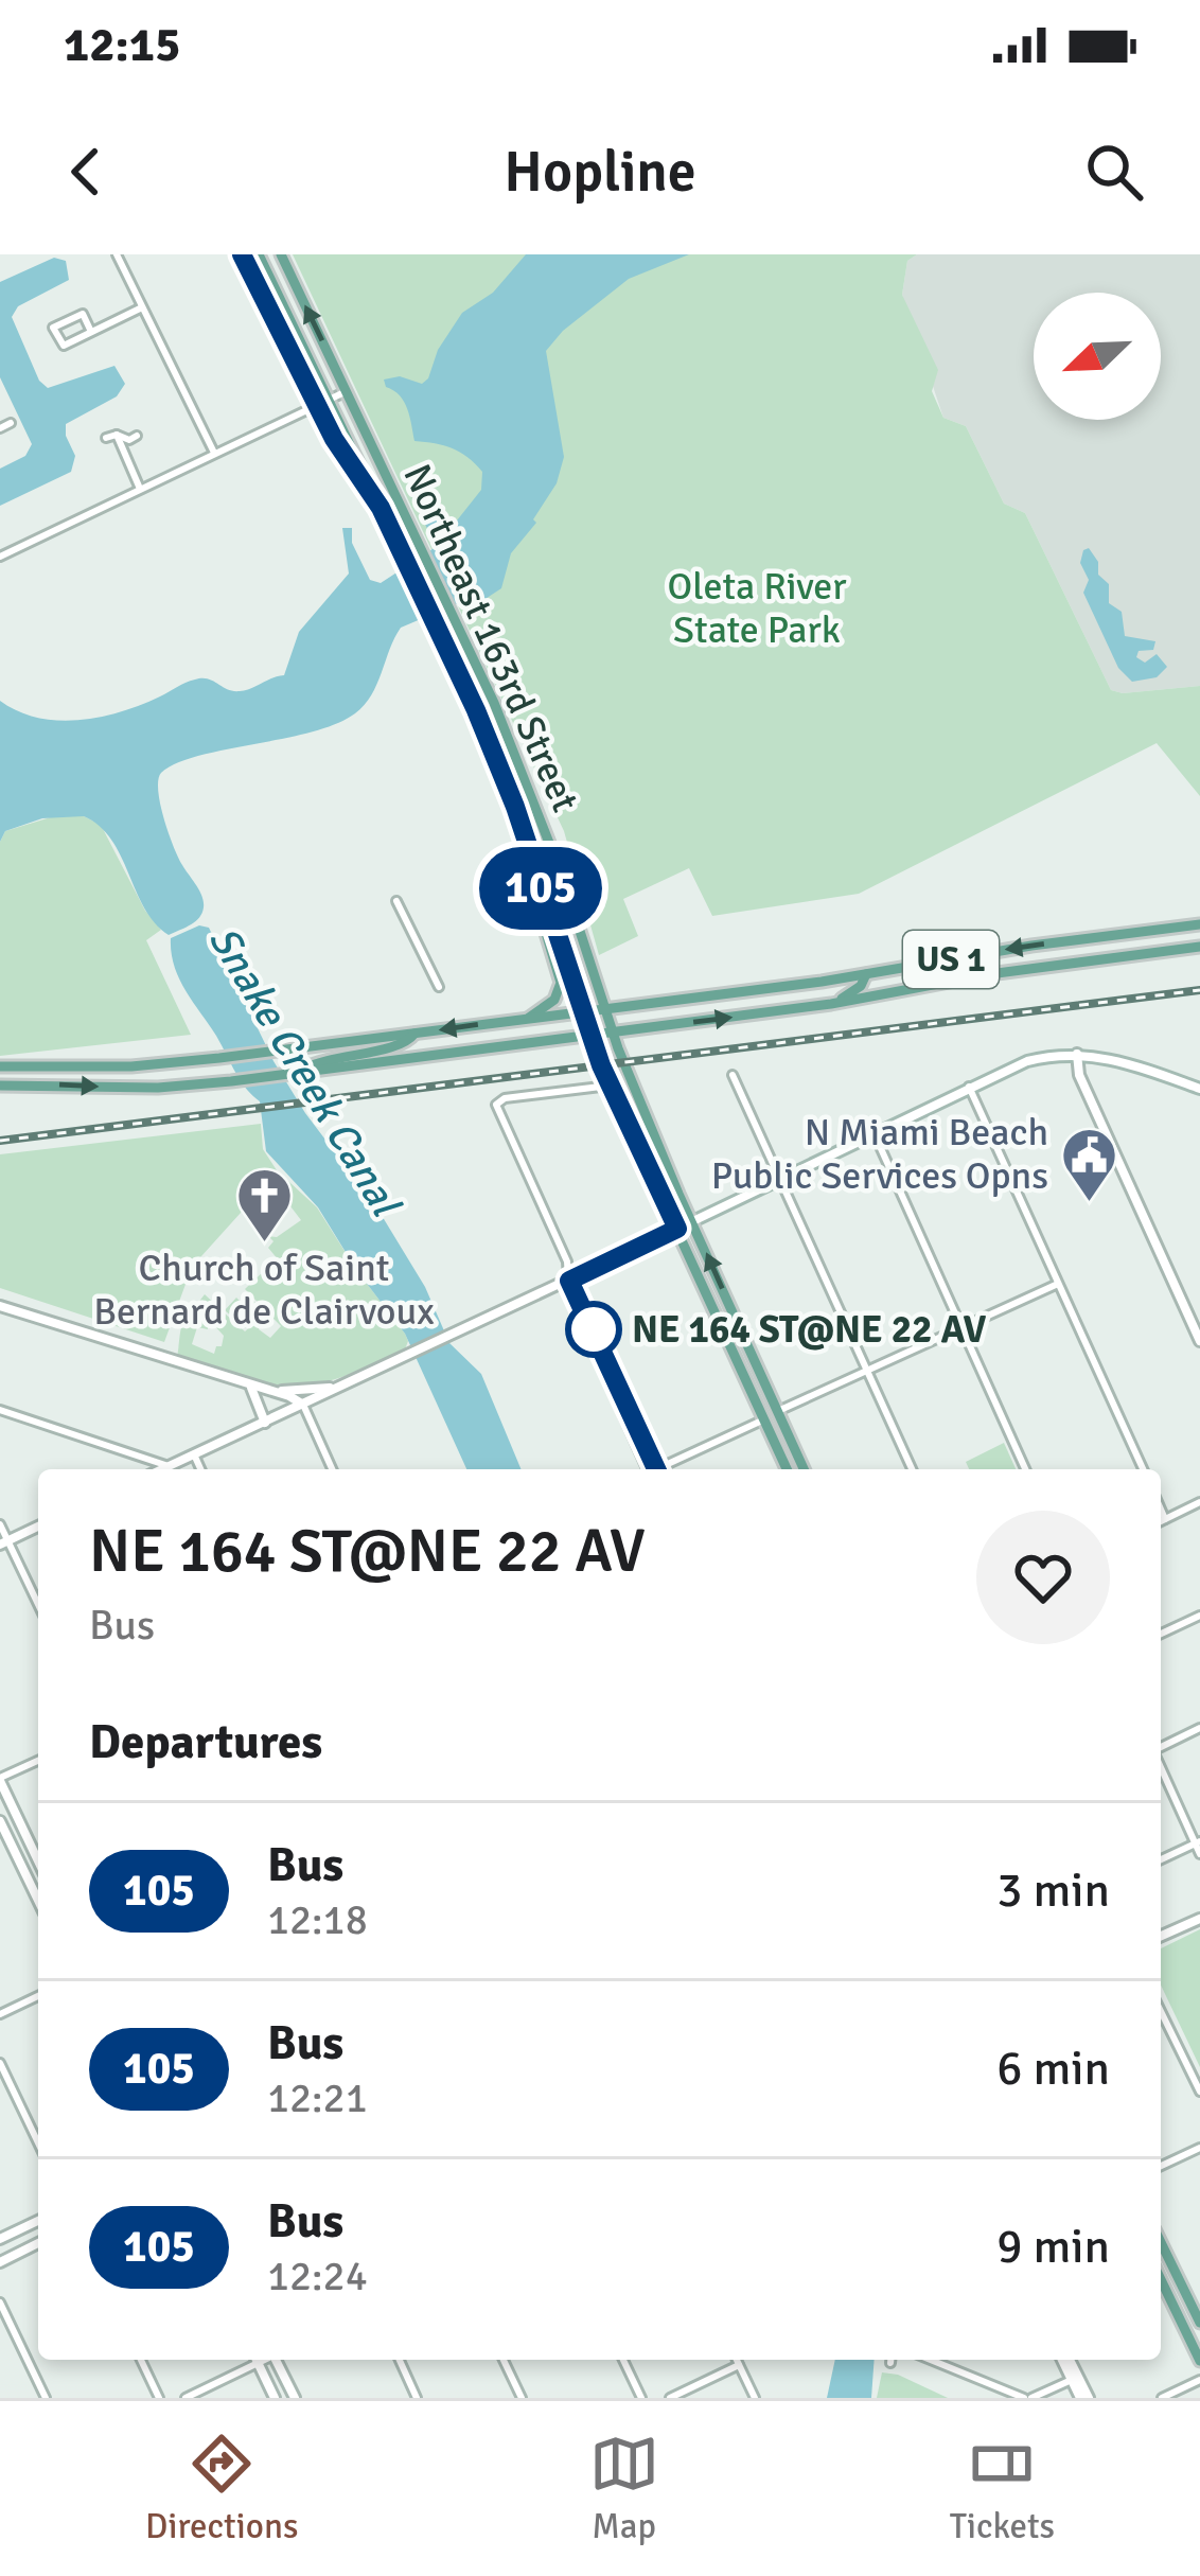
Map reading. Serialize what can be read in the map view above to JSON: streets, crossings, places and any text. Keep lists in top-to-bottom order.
{
  "streets": {
    "main road": ["Northeast 163rd Street", "US 1"]
  },
  "crossings": [
    ["Northeast 163rd Street", "US 1"]
  ],
  "water": ["Snake Creek Canal"],
  "parks": ["Oleta River State Park"],
  "places": {
    "public building": ["N Miami Beach Public Services Opns"],
    "church": ["Church of Saint Bernard de Clairvoux"],
    "other": ["NE 164 ST@NE 22 AV"]
  },
  "lines": ["bus line 105"],
  "north": "bottom left",
  "page": {
    "status": "12:15",
    "header": "Hopline",
    "on_map": "105",
    "heading": [
      ["NE 164 ST@NE 22 AV", "Bus"],
      "Departures"
    ],
    "list": [
      {
        "mark": "105",
        "name": "Bus",
        "note": "12:18",
        "value": "3 min"
      },
      {
        "mark": "105",
        "name": "Bus",
        "note": "12:21",
        "value": "6 min"
      },
      {
        "mark": "105",
        "name": "Bus",
        "note": "12:24",
        "value": "9 min"
      }
    ],
    "tabs": ["Directions", "Map", "Tickets"]
  }
}
